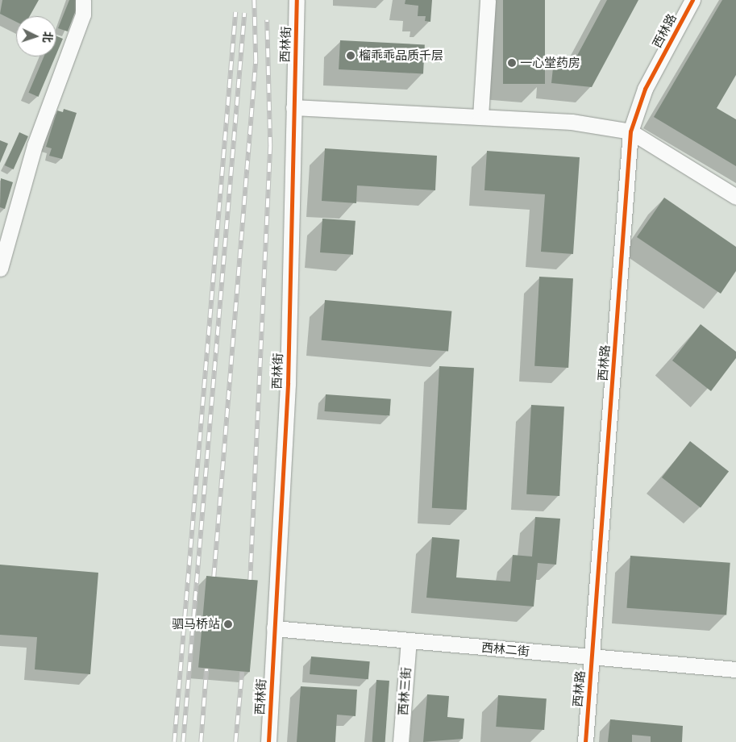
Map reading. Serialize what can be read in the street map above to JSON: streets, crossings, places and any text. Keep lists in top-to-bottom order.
{
  "streets": {
    "street": [
      "西林路",
      "西林街",
      "西林二街",
      "西林三街"
    ]
  },
  "crossings": [
    ["西林路", "西林二街"],
    ["西林街", "西林二街"],
    ["西林二街", "西林三街"]
  ],
  "places": ["榴乖乖品质千层", "一心堂药房", "驷马桥站"],
  "north": "right"
}
